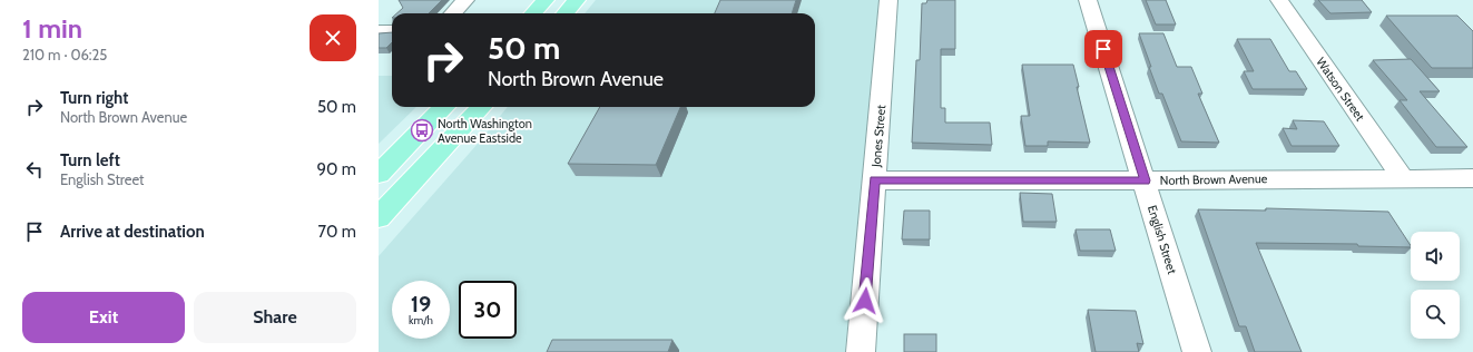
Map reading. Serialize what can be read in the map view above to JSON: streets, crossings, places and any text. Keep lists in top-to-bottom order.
{
  "streets": {
    "street": [
      "Watson Street",
      "Jones Street",
      "North Brown Avenue",
      "English Street"
    ]
  },
  "crossings": [
    ["Watson Street", "North Brown Avenue"],
    ["Jones Street", "North Brown Avenue"],
    ["North Brown Avenue", "English Street"]
  ],
  "places": {
    "bus stop": ["North Washington Avenue Eastside"]
  },
  "page": {
    "heading": ["1 min", "210 m · 06:25"],
    "turn": ["50 m", "North Brown Avenue"],
    "list": [
      {
        "name": "Turn right",
        "note": "North Brown Avenue",
        "value": "50 m"
      },
      {
        "name": "Turn left",
        "note": "English Street",
        "value": "90 m"
      },
      {
        "name": "Arrive at destination",
        "value": "70 m"
      }
    ],
    "speed": "19 km/h",
    "limit": "30",
    "buttons": ["Exit", "Share"]
  }
}
